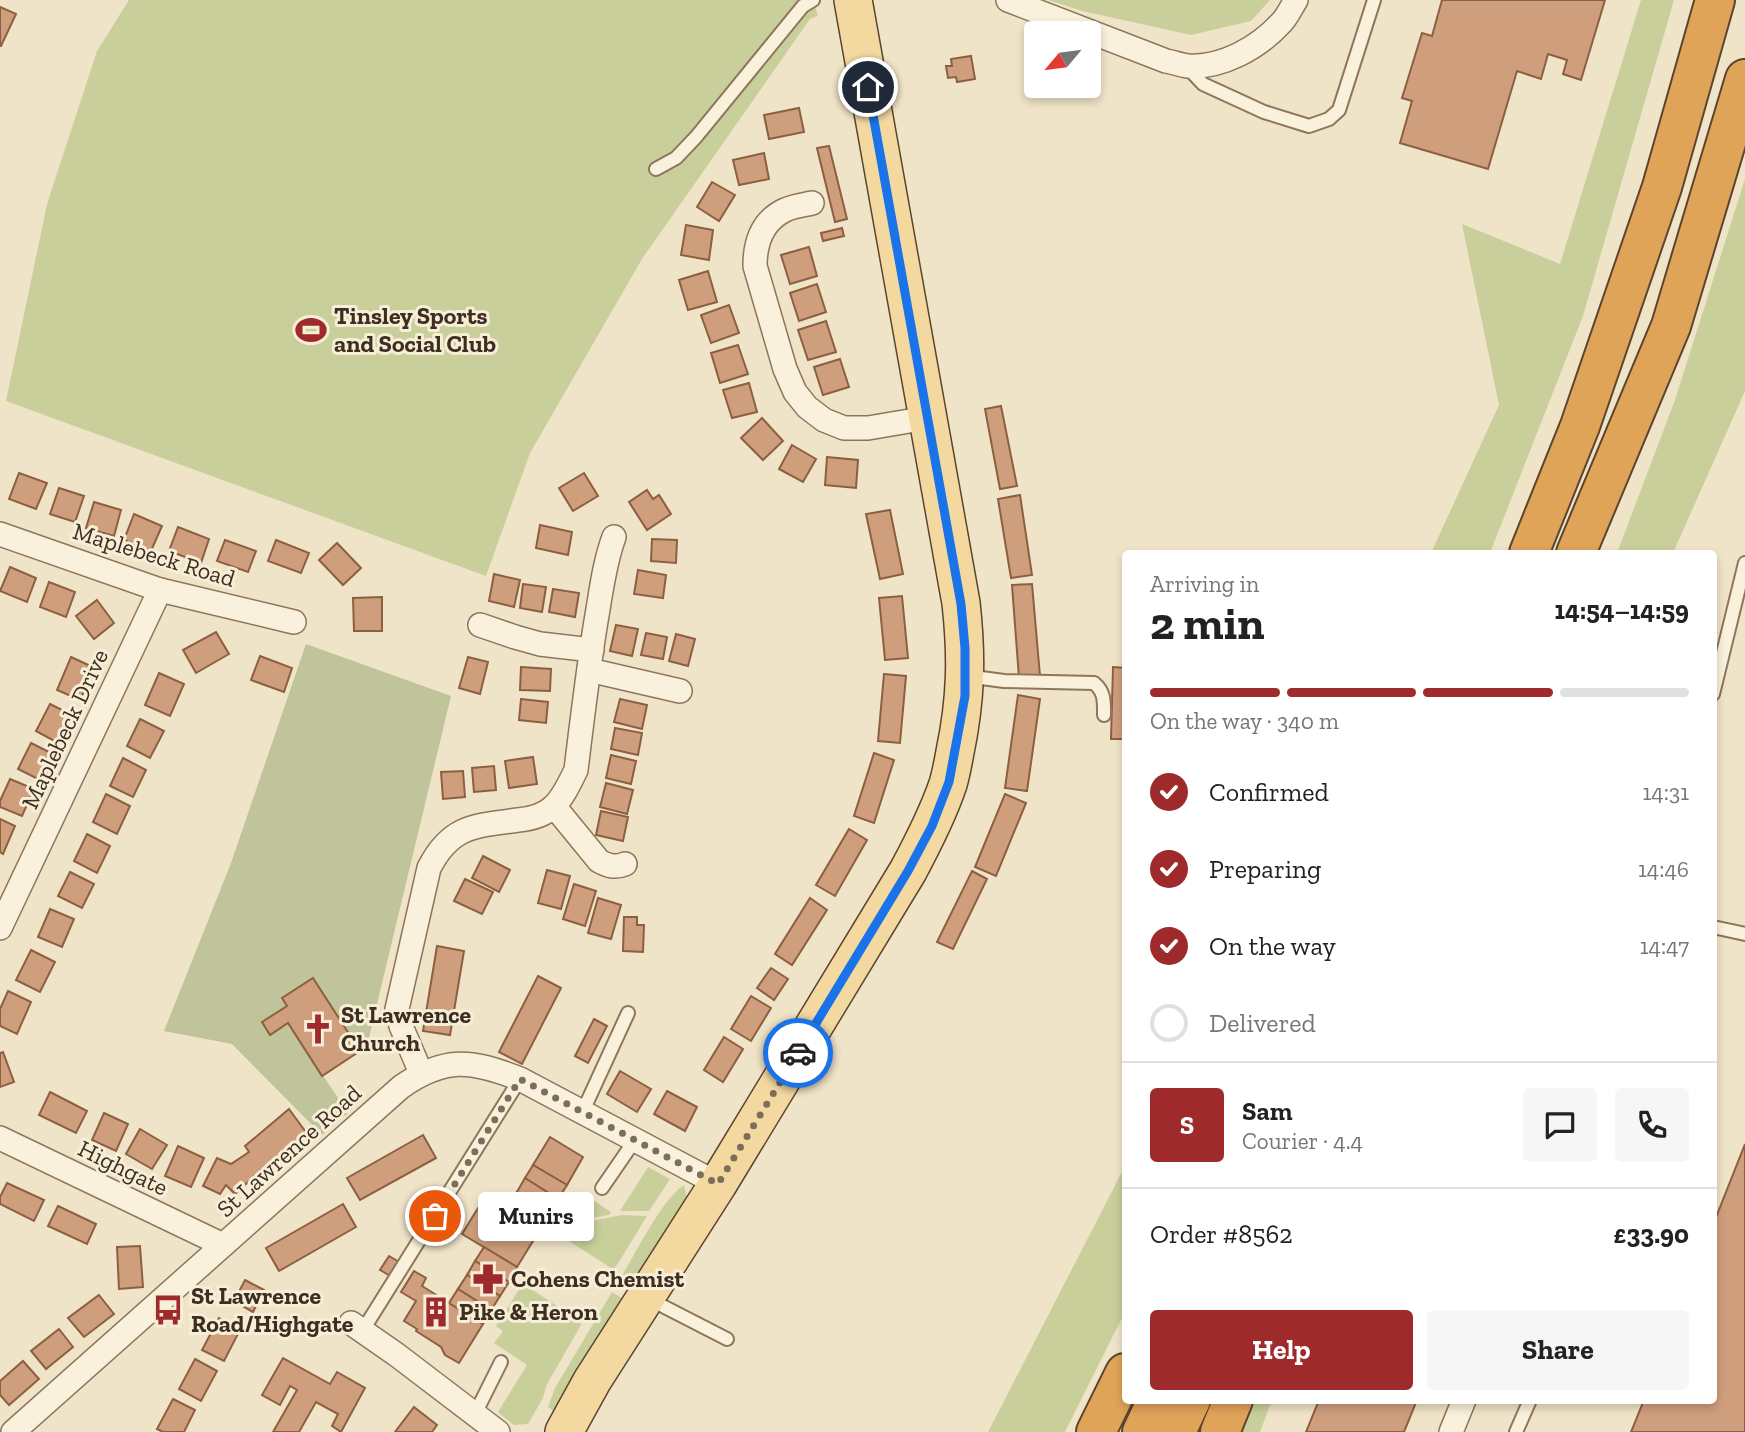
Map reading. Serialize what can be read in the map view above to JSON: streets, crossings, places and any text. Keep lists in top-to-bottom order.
{
  "streets": {
    "street": [
      "Maplebeck Road",
      "Maplebeck Drive",
      "St Lawrence Road",
      "Highgate"
    ]
  },
  "crossings": [
    ["Maplebeck Road", "Maplebeck Drive"],
    ["St Lawrence Road", "Highgate"]
  ],
  "places": {
    "sports": ["Tinsley Sports and Social Club"],
    "church": ["St Lawrence Church"],
    "other": ["Munirs"],
    "pharmacy": ["Cohens Chemist"],
    "bus stop": ["St Lawrence Road/Highgate"],
    "building": ["Pike & Heron"]
  },
  "north": "bottom left",
  "page": {
    "heading": ["2 min", "Arriving in", "14:54–14:59"],
    "panel": [
      "Sam",
      "Courier · 4.4",
      "Order #8562",
      "£33.90"
    ],
    "bar": "On the way · 340 m",
    "list": [
      ["Confirmed", "14:31"],
      ["Preparing", "14:46"],
      ["On the way", "14:47"],
      "Delivered"
    ],
    "round": "S",
    "bubble": "Munirs",
    "buttons": ["Help", "Share"]
  }
}
